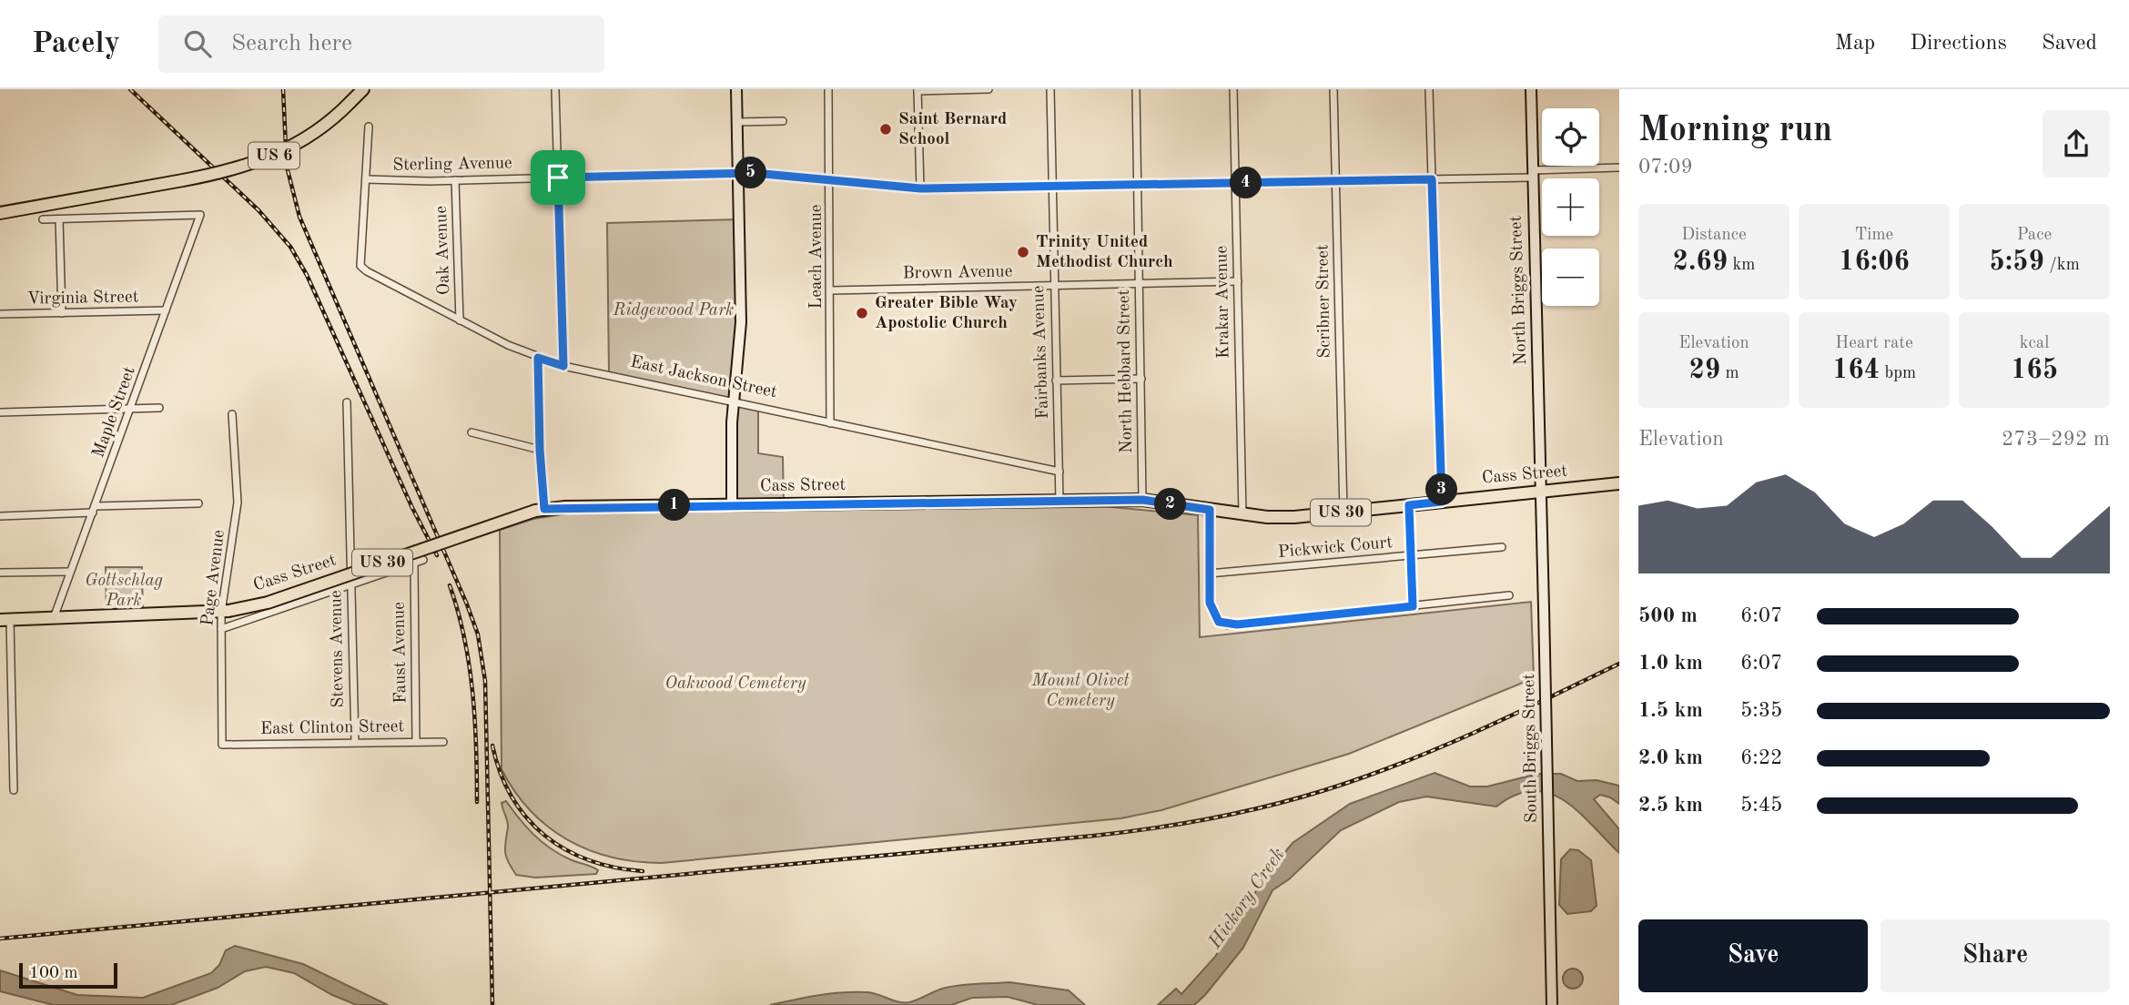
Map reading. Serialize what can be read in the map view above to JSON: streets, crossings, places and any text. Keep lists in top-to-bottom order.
{
  "streets": {
    "main road": ["US 6", "Cass Street", "US 30"],
    "street": [
      "Sterling Avenue",
      "Oak Avenue",
      "Leach Avenue",
      "Brown Avenue",
      "North Briggs Street",
      "Virginia Street",
      "Scribner Street",
      "Krakar Avenue",
      "Fairbanks Avenue",
      "North Hebbard Street",
      "East Jackson Street",
      "Maple Street",
      "Pickwick Court",
      "Page Avenue",
      "Stevens Avenue",
      "Faust Avenue",
      "East Clinton Street",
      "South Briggs Street"
    ]
  },
  "crossings": [
    ["Sterling Avenue", "Oak Avenue"],
    ["Sterling Avenue", "Leach Avenue"],
    ["Sterling Avenue", "North Briggs Street"],
    ["Sterling Avenue", "Scribner Street"],
    ["Sterling Avenue", "Krakar Avenue"],
    ["Sterling Avenue", "Fairbanks Avenue"],
    ["Sterling Avenue", "North Hebbard Street"],
    ["Sterling Avenue", "East Jackson Street"],
    ["Oak Avenue", "East Jackson Street"],
    ["Leach Avenue", "Brown Avenue"],
    ["Leach Avenue", "East Jackson Street"],
    ["Brown Avenue", "Krakar Avenue"],
    ["Brown Avenue", "Fairbanks Avenue"],
    ["Brown Avenue", "North Hebbard Street"],
    ["North Briggs Street", "Cass Street"],
    ["North Briggs Street", "South Briggs Street"],
    ["Virginia Street", "Maple Street"],
    ["Scribner Street", "Cass Street"],
    ["Krakar Avenue", "Cass Street"],
    ["Fairbanks Avenue", "East Jackson Street"],
    ["Fairbanks Avenue", "Cass Street"],
    ["North Hebbard Street", "Cass Street"],
    ["Maple Street", "Cass Street"],
    ["Cass Street", "Page Avenue"],
    ["Cass Street", "South Briggs Street"],
    ["Page Avenue", "East Clinton Street"],
    ["Stevens Avenue", "East Clinton Street"],
    ["Faust Avenue", "East Clinton Street"]
  ],
  "water": ["Hickory Creek"],
  "parks": [
    "Ridgewood Park",
    "Gottschlag Park",
    "Mount Olivet Cemetery",
    "Oakwood Cemetery"
  ],
  "places": ["Saint Bernard School", "Trinity United Methodist Church", "Greater Bible Way Apostolic Church"],
  "scale_bar": "100 m",
  "page": {
    "header": "Pacely",
    "search": "Search here",
    "nav": ["Map", "Directions", "Saved"],
    "heading": ["Morning run", "07:09"],
    "map_buttons": ["+", "−"],
    "pins": [
      "5",
      "4",
      "3",
      "2",
      "1"
    ],
    "stats": [
      ["Distance", "2.69 km"],
      ["Time", "16:06"],
      ["Pace", "5:59 /km"],
      ["Elevation", "29 m"],
      ["Heart rate", "164 bpm"],
      ["kcal", "165"]
    ],
    "chart": ["Elevation", "273–292 m"],
    "list": [
      {
        "name": "500 m",
        "note": "6:07"
      },
      {
        "name": "1.0 km",
        "note": "6:07"
      },
      {
        "name": "1.5 km",
        "note": "5:35"
      },
      {
        "name": "2.0 km",
        "note": "6:22"
      },
      {
        "name": "2.5 km",
        "note": "5:45"
      }
    ],
    "buttons": ["Save", "Share"],
    "scale": "100 m"
  }
}
